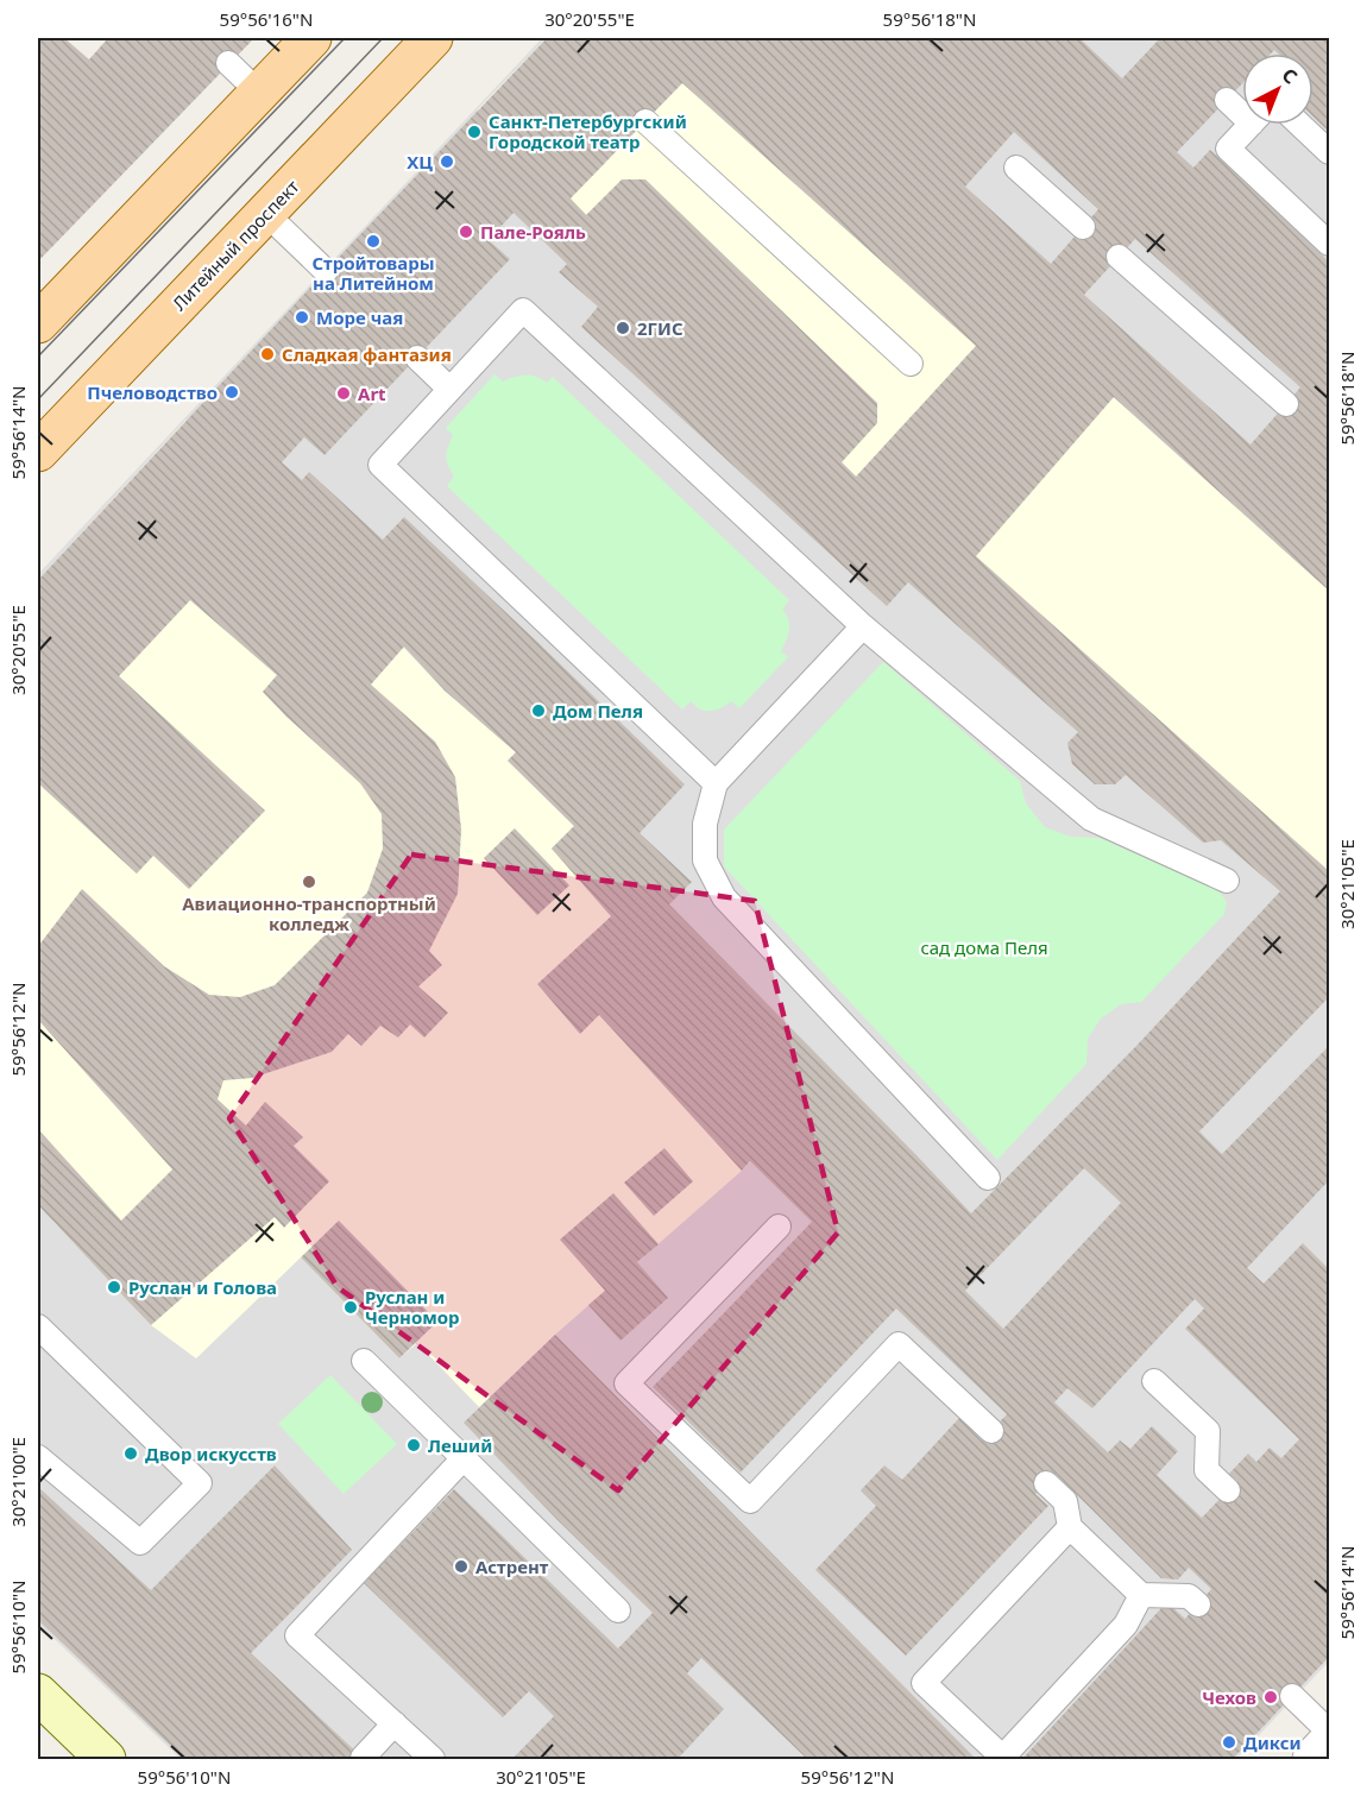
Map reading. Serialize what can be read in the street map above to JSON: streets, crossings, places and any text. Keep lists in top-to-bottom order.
{
  "streets": {
    "main road": ["Литейный проспект"]
  },
  "parks": ["сад дома Пеля"],
  "places": [
    "Санкт-Петербургский Городской театр",
    "ХЦ",
    "Пале-Рояль",
    "Стройтовары на Литейном",
    "Море чая",
    "2ГИС",
    "Сладкая фантазия",
    "Пчеловодство",
    "Art",
    "Дом Пеля",
    "Авиационно-транспортный колледж",
    "Руслан и Голова",
    "Руслан и Черномор",
    "Леший",
    "Двор искусств",
    "Астрент",
    "Чехов",
    "Дикси"
  ],
  "north": "top right",
  "coordinates": [
    "59°56'16\"N",
    "30°20'55\"E",
    "59°56'18\"N",
    "59°56'14\"N",
    "30°21'05\"E",
    "59°56'12\"N",
    "30°21'00\"E",
    "59°56'10\"N"
  ]
}
